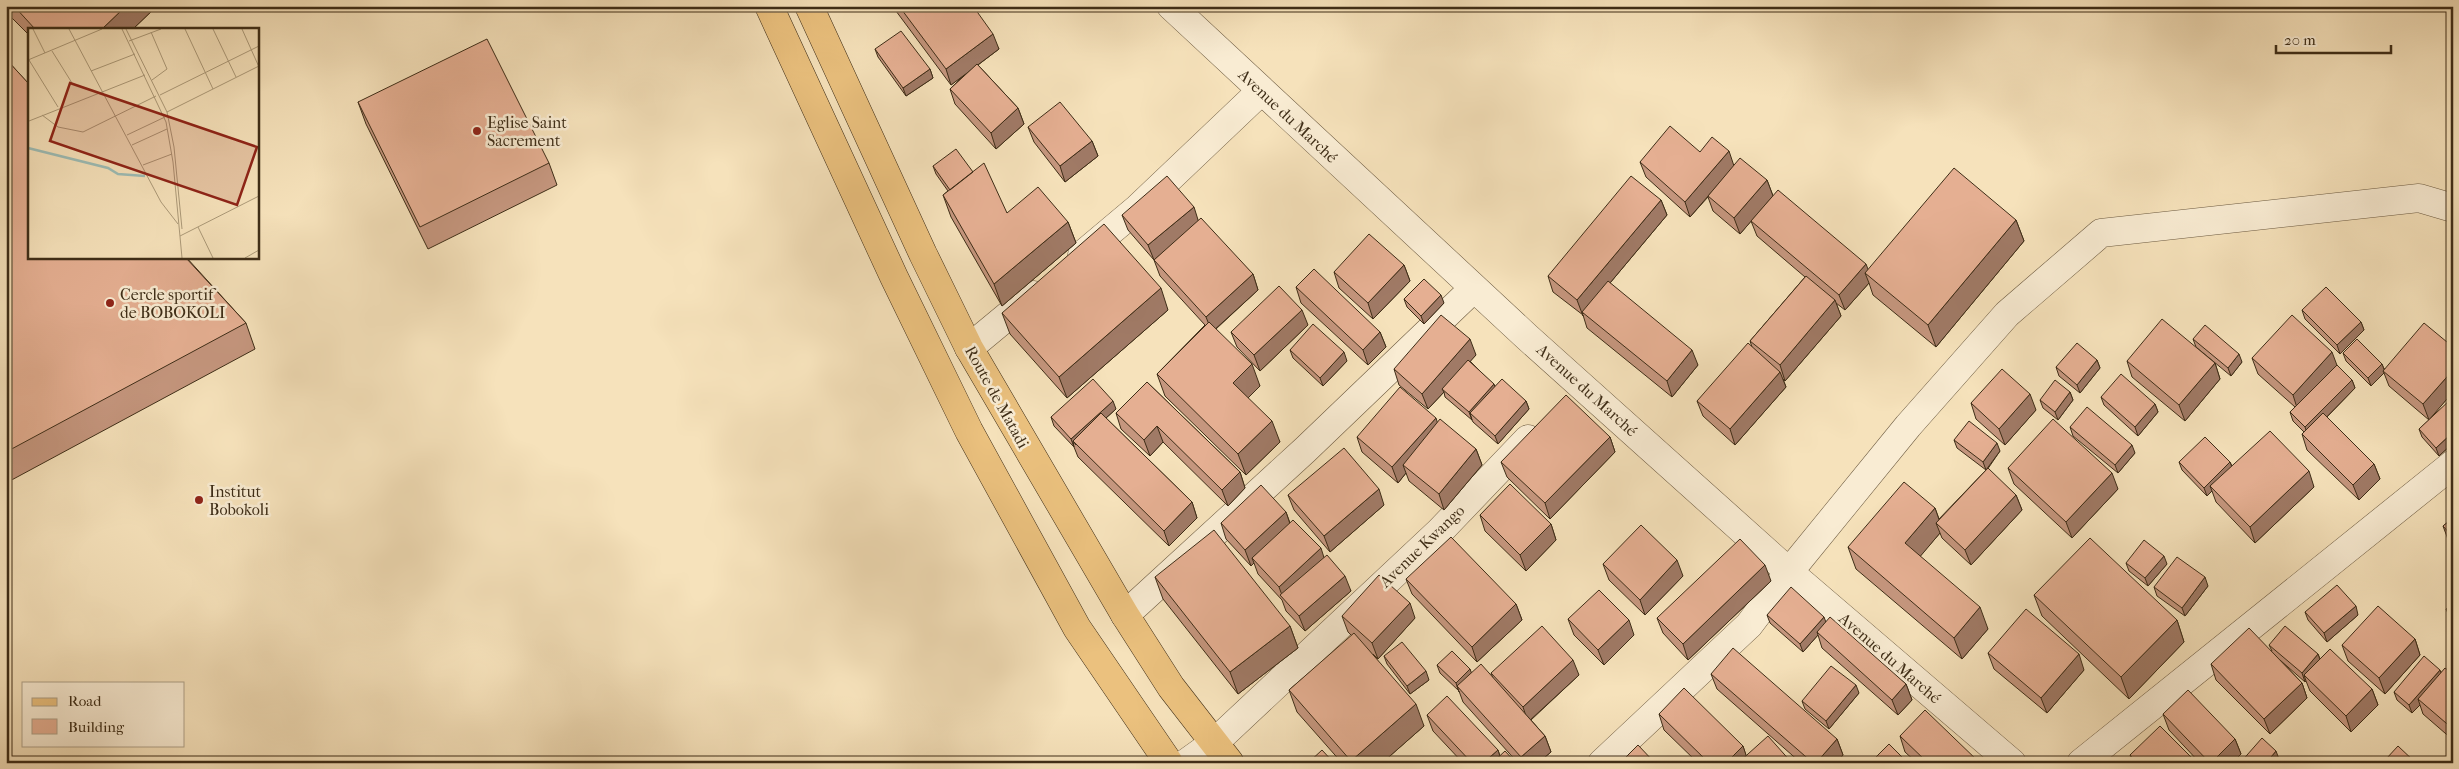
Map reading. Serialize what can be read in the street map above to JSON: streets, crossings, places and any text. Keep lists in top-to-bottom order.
{
  "streets": {
    "main road": ["Route de Matadi"],
    "street": ["Avenue du Marché", "Avenue Kwango"]
  },
  "crossings": [
    ["Avenue du Marché", "Avenue Kwango"],
    ["Route de Matadi", "Avenue Kwango"]
  ],
  "places": ["Eglise Saint Sacrement", "Cercle sportif de BOBOKOLI", "Institut Bobokoli"],
  "legend": ["Road", "Building"],
  "scale_bar": "20 m"
}
